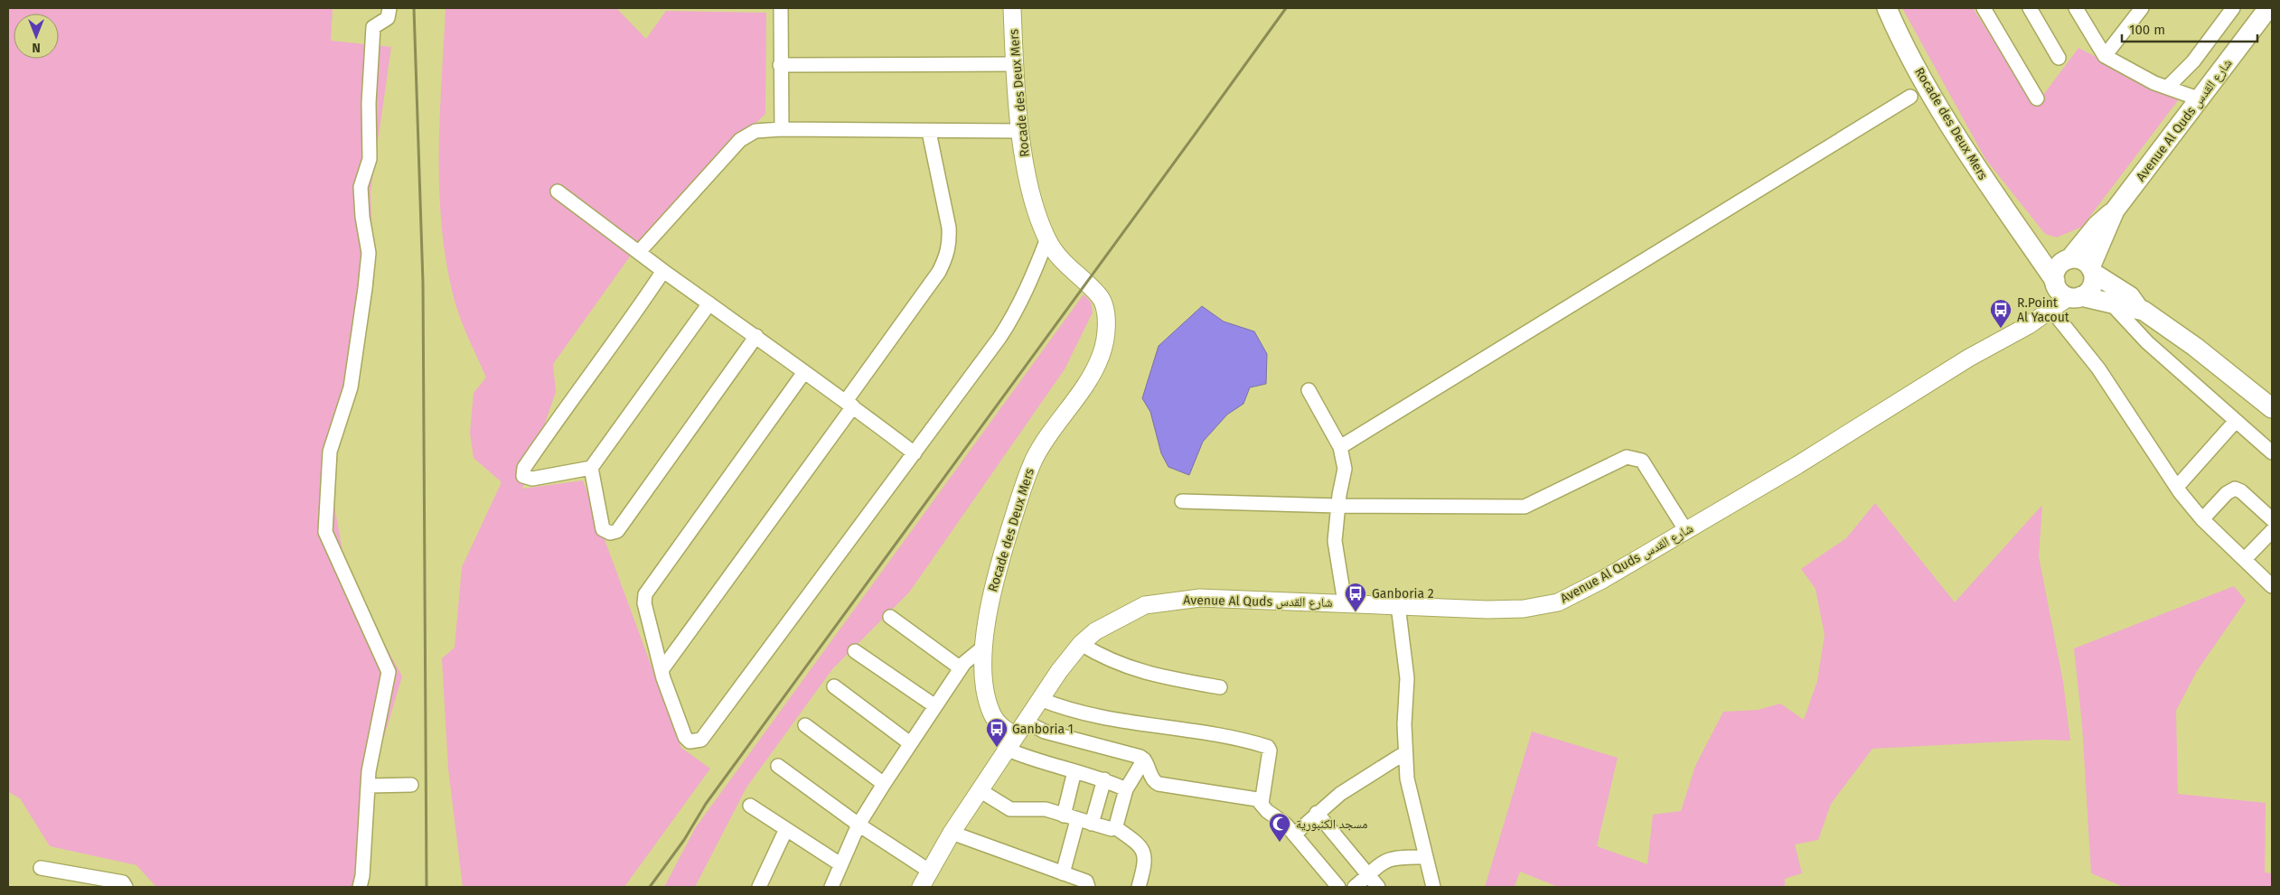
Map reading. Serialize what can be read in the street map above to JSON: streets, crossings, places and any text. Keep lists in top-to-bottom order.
{
  "streets": {
    "highway": ["Rocade des Deux Mers", "Avenue Al Quds شارع القدس"]
  },
  "crossings": [
    ["Rocade des Deux Mers", "Avenue Al Quds شارع القدس"]
  ],
  "places": {
    "bus stop": ["R.Point Al Yacout", "Ganboria 2", "Ganboria 1"],
    "mosque": ["مسجد الكنبورية"]
  },
  "scale_bar": "100 m",
  "north": "bottom"
}
